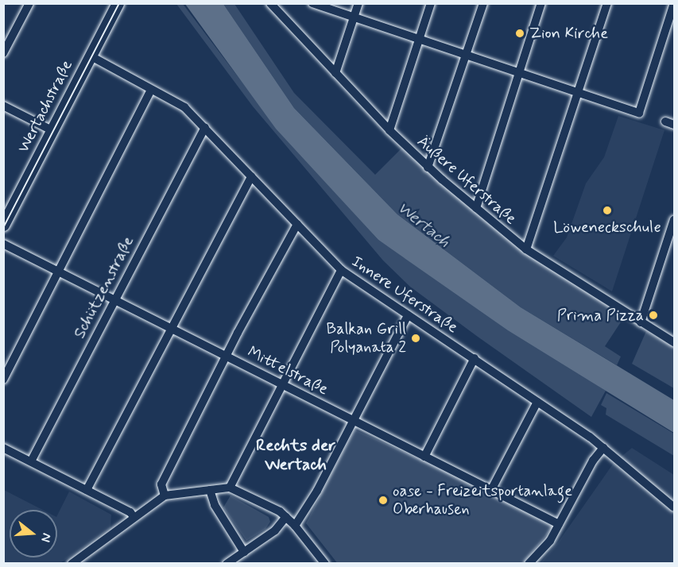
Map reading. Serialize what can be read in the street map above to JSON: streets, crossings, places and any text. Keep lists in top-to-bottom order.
{
  "streets": {
    "street": [
      "Wertachstraße",
      "Äußere Uferstraße",
      "Schützenstraße",
      "Innere Uferstraße",
      "Mittelstraße"
    ]
  },
  "crossings": [
    ["Wertachstraße", "Innere Uferstraße"],
    ["Schützenstraße", "Innere Uferstraße"],
    ["Schützenstraße", "Mittelstraße"]
  ],
  "districts": ["Rechts der Wertach"],
  "water": ["Wertach"],
  "places": [
    "Zion Kirche",
    "Löweneckschule",
    "Prima Pizza",
    "Balkan Grill Polyanata 2",
    "oase - Freizeitsportanlage Oberhausen"
  ],
  "north": "right"
}
